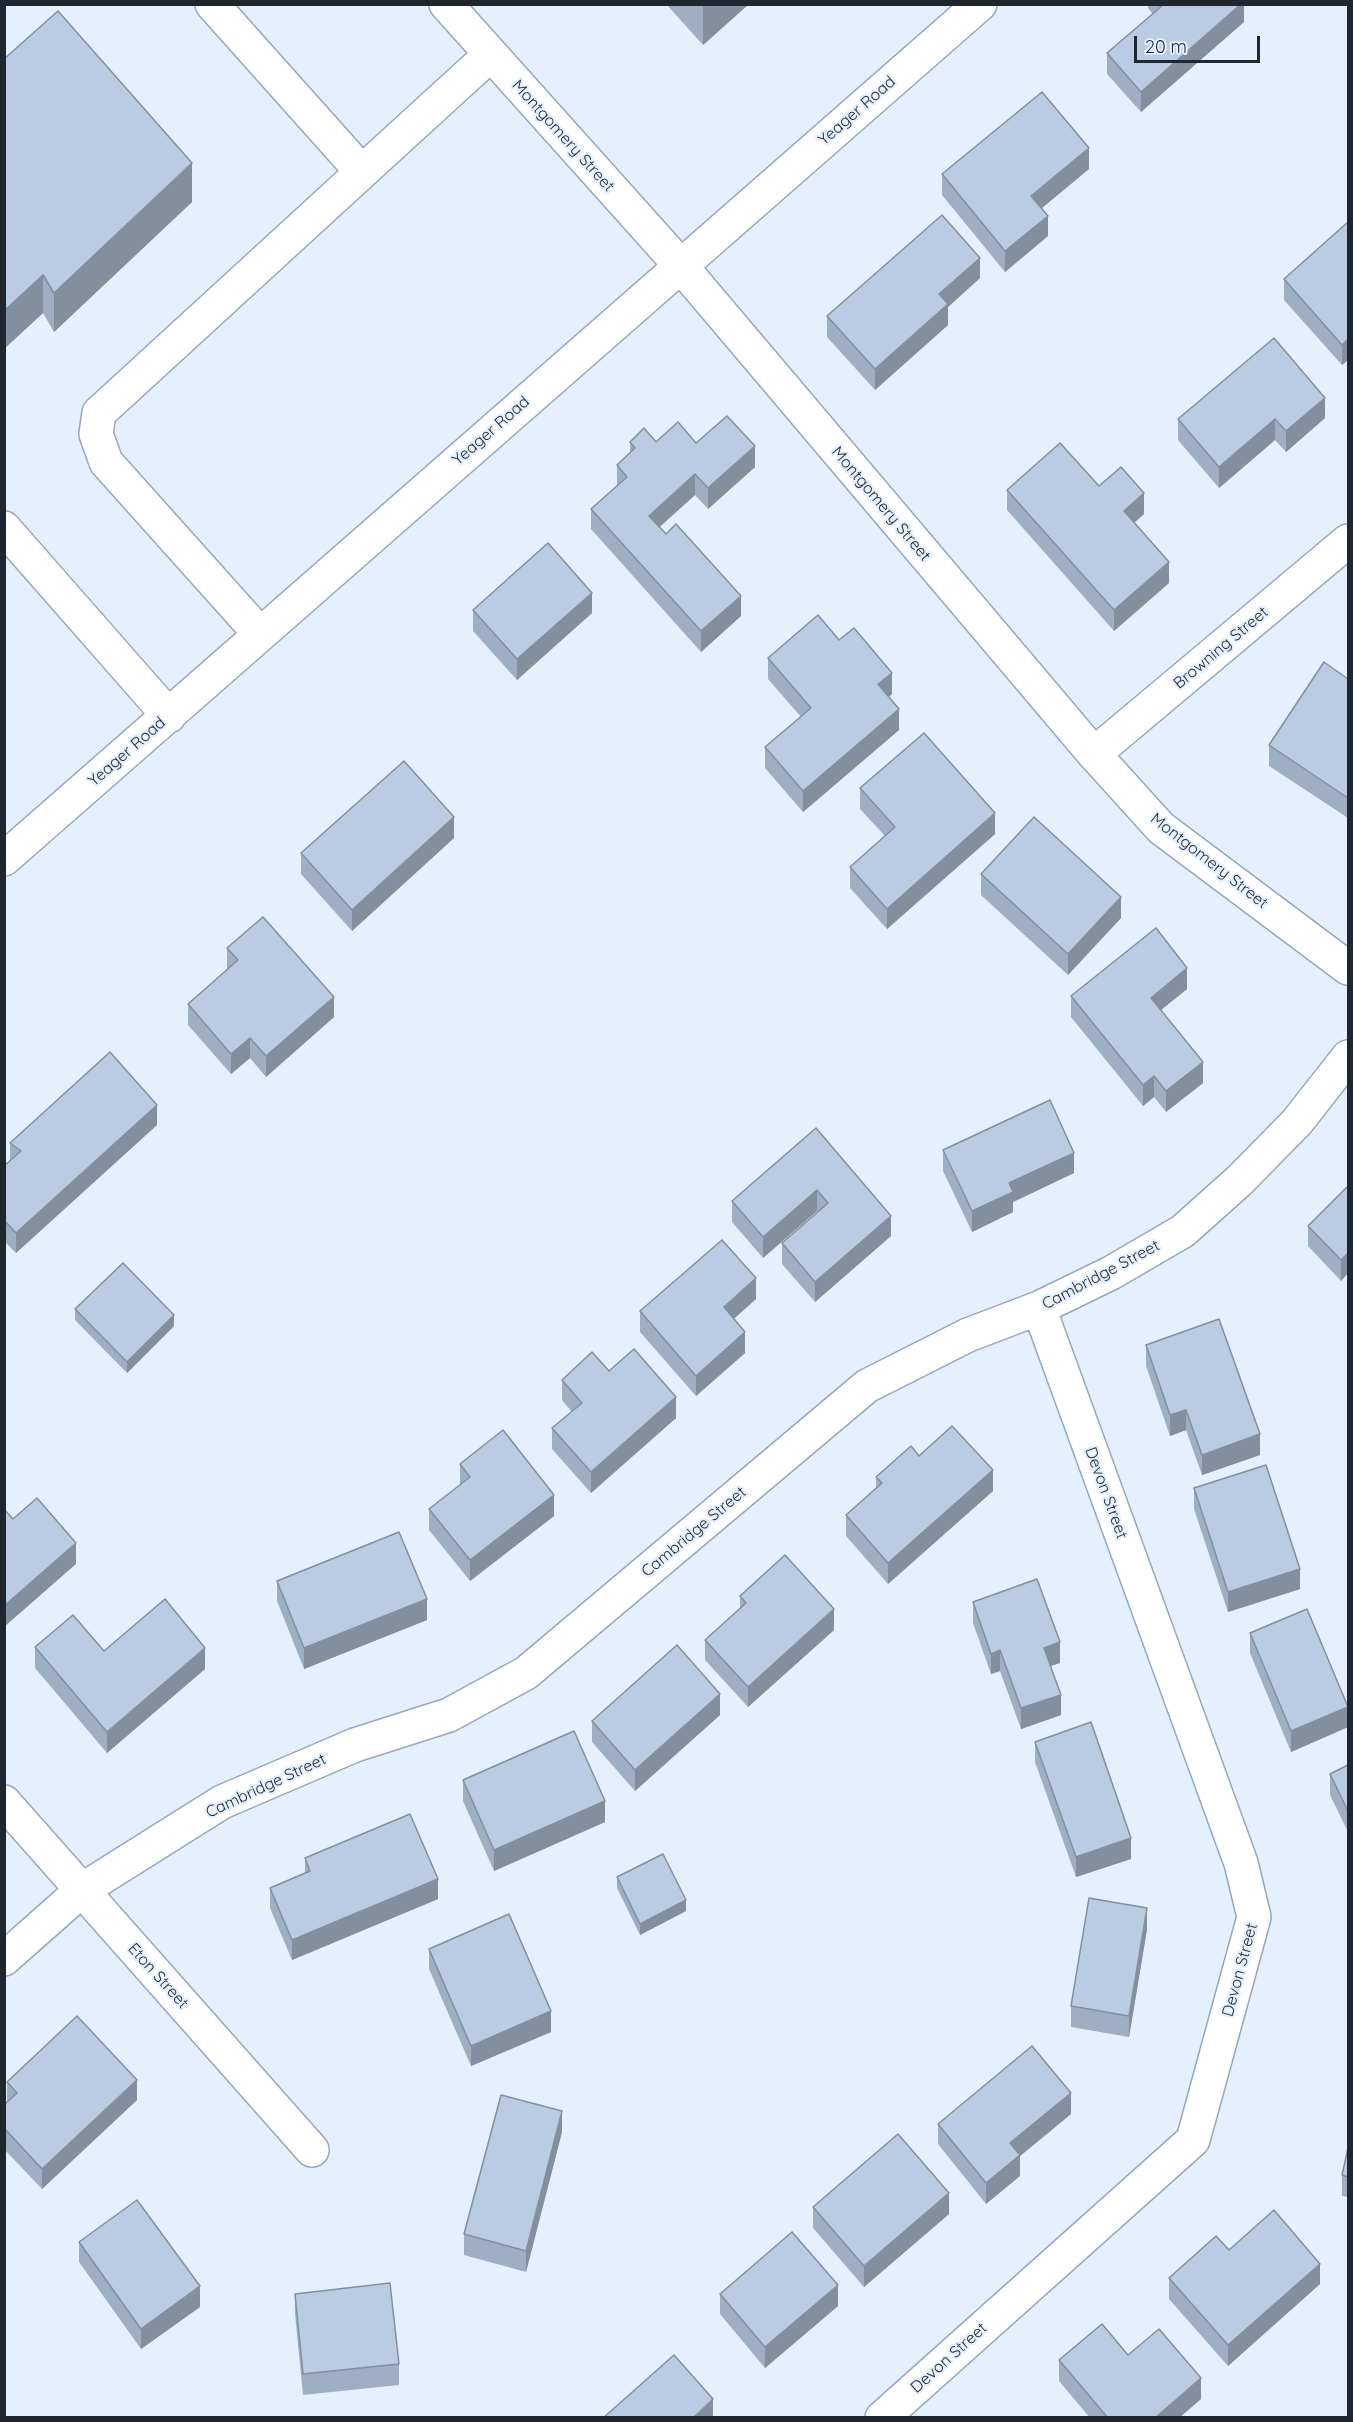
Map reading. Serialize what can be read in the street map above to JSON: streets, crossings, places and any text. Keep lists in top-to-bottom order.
{
  "streets": {
    "street": [
      "Yeager Road",
      "Montgomery Street",
      "Browning Street",
      "Cambridge Street",
      "Devon Street",
      "Eton Street"
    ]
  },
  "crossings": [
    ["Yeager Road", "Montgomery Street"],
    ["Montgomery Street", "Browning Street"],
    ["Cambridge Street", "Devon Street"],
    ["Cambridge Street", "Eton Street"]
  ],
  "scale_bar": "20 m"
}
